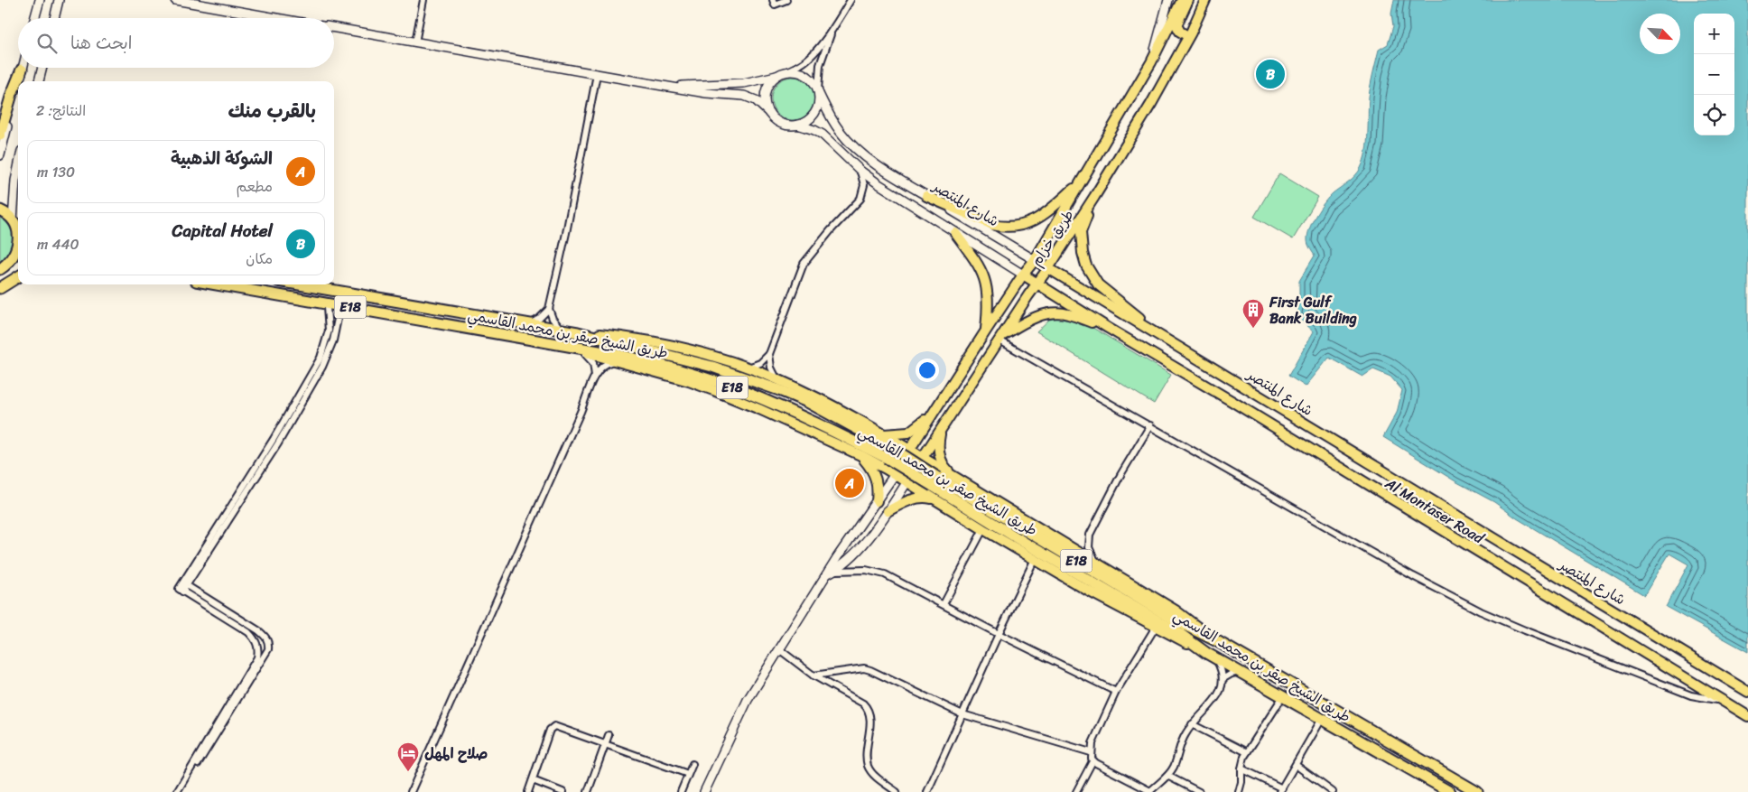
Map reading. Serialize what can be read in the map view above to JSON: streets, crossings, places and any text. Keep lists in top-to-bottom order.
{
  "streets": {
    "highway": ["E18", "طريق الشيخ صقر بن محمد القاسمي"],
    "main road": ["شارع المنتصر", "طريق خزام", "Al Montaser Road"]
  },
  "crossings": [
    ["شارع المنتصر", "طريق خزام"],
    ["شارع المنتصر", "Al Montaser Road"]
  ],
  "places": {
    "building": ["First Gulf Bank Building"],
    "hotel": ["صلاح المهل"]
  },
  "north": "bottom right",
  "page": {
    "map_buttons": ["+", "−"],
    "search": "ابحث هنا",
    "pins": ["B", "A"],
    "heading": ["بالقرب منك", "النتائج: 2"],
    "list": [
      {
        "mark": "A",
        "name": "الشوكة الذهبية",
        "note": "مطعم",
        "value": "130 m"
      },
      {
        "mark": "B",
        "name": "Capital Hotel",
        "note": "مكان",
        "value": "440 m"
      }
    ]
  }
}
